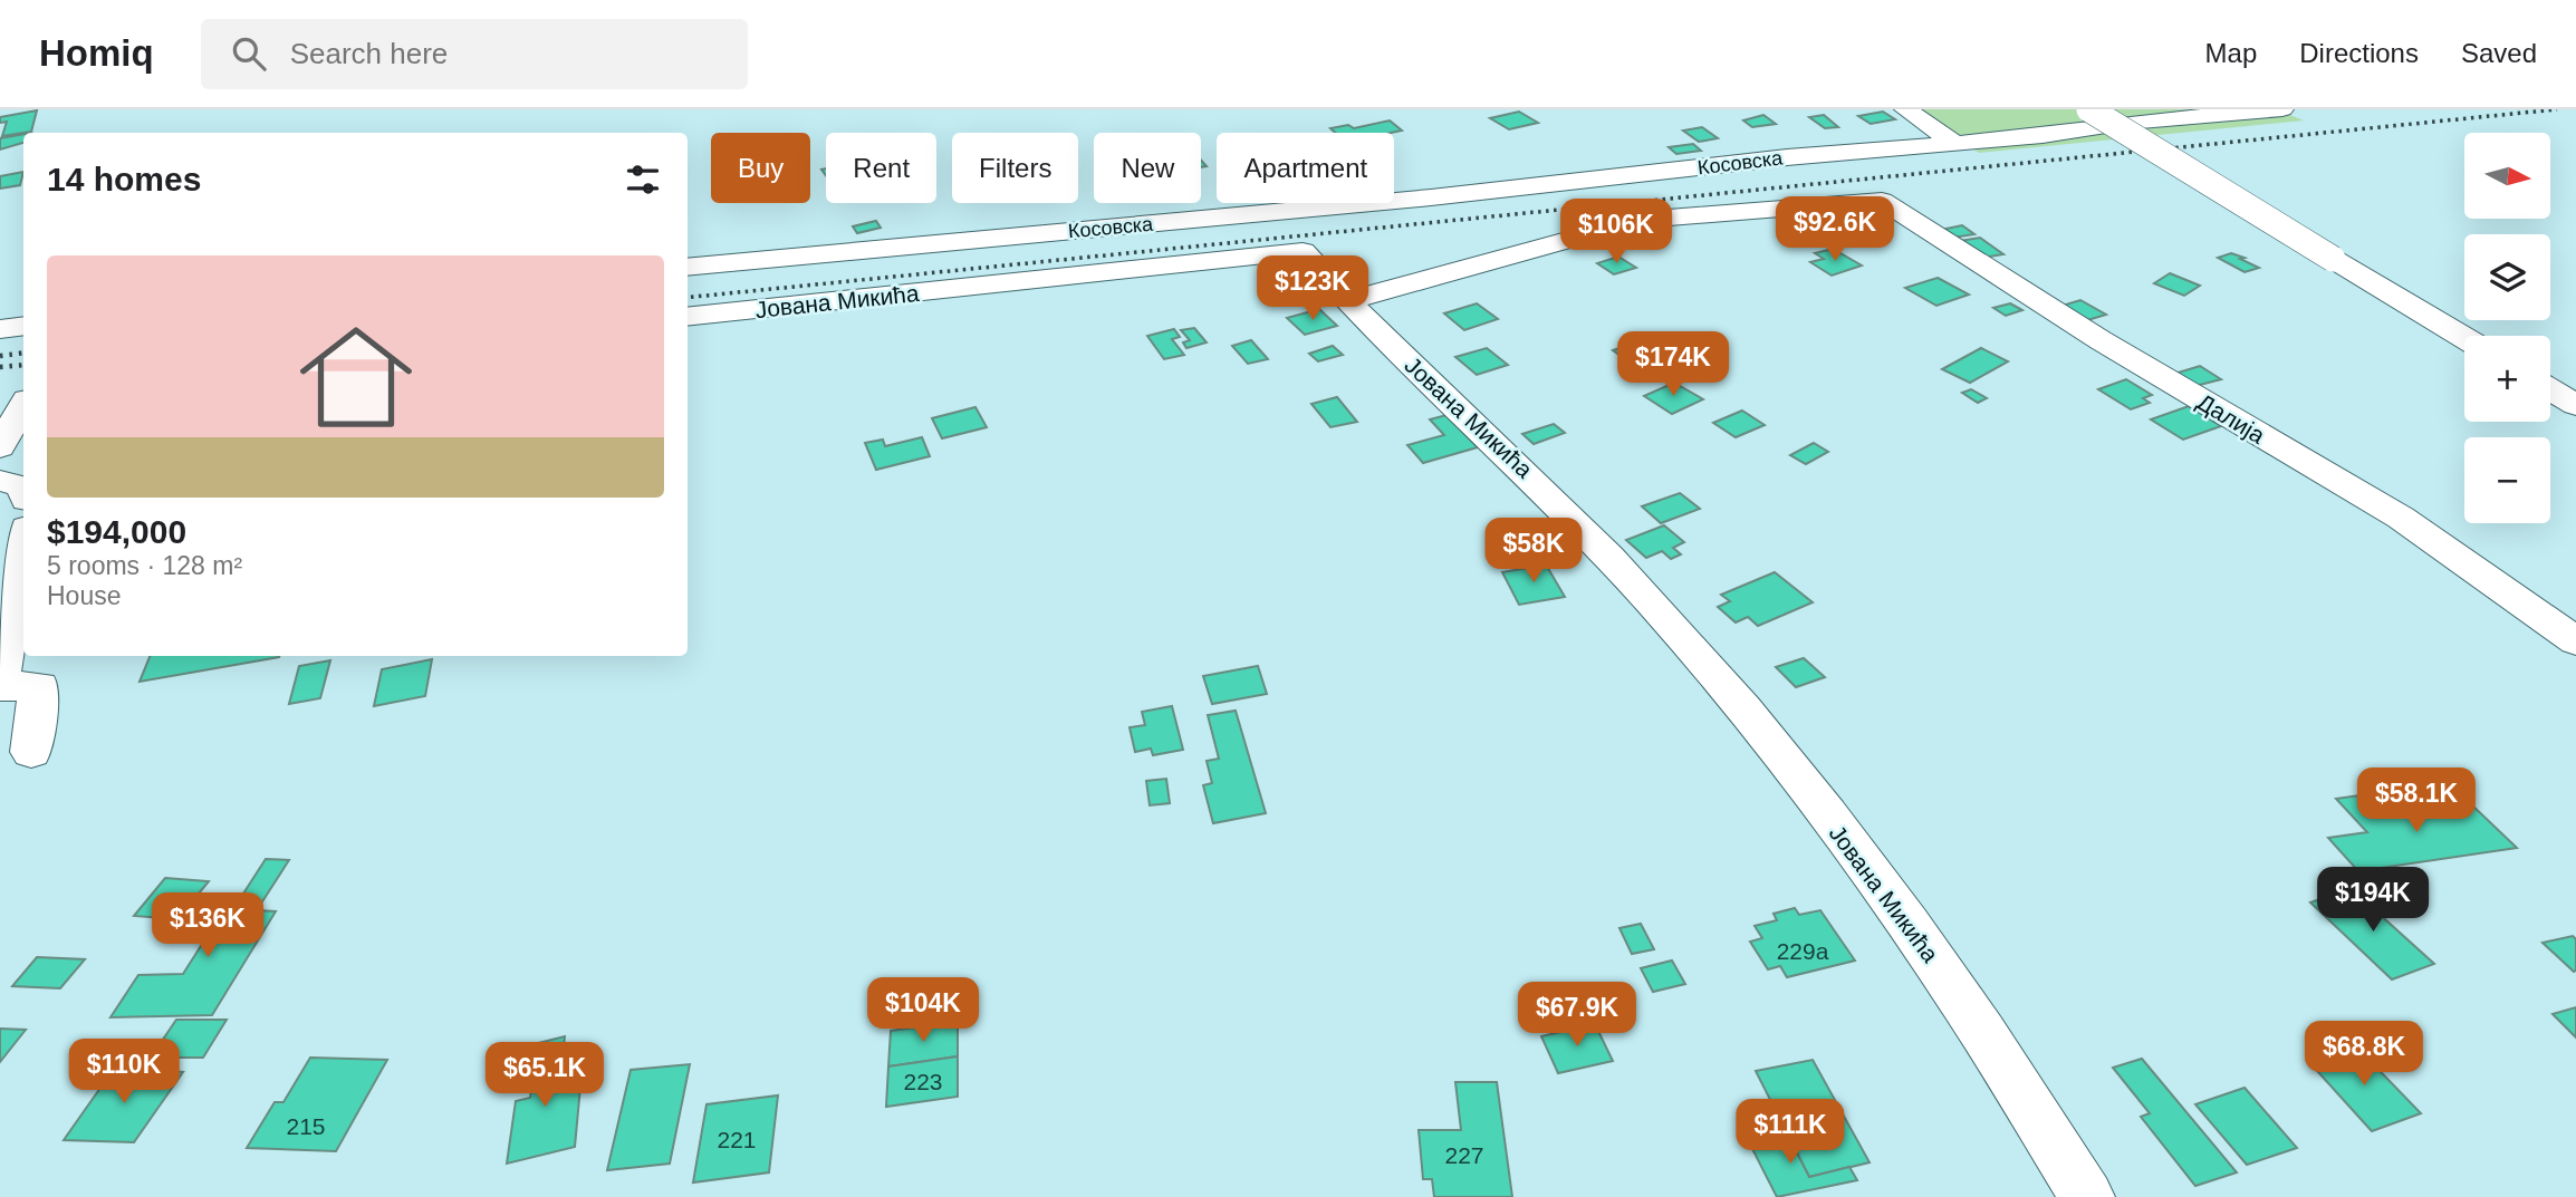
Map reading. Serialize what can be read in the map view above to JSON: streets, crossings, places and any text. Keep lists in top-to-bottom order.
{
  "streets": {
    "street": ["Косовска", "Јована Микића", "Далија"]
  },
  "crossings": [
    ["Јована Микића", "Далија"]
  ],
  "house_numbers": [
    "229a",
    "223",
    "215",
    "221",
    "227"
  ],
  "north": "right",
  "page": {
    "header": "Homiq",
    "search": "Search here",
    "nav": ["Map", "Directions", "Saved"],
    "map_buttons": ["+", "−"],
    "chip": [
      "Buy",
      "Rent",
      "Filters",
      "New",
      "Apartment"
    ],
    "heading": "14 homes",
    "price": [
      "$92.6K",
      "$106K",
      "$123K",
      "$174K",
      "$58K",
      "$58.1K",
      "$194K",
      "$136K",
      "$104K",
      "$67.9K",
      "$68.8K",
      "$110K",
      "$65.1K",
      "$111K"
    ],
    "list": [
      {
        "name": "$194,000",
        "note": "5 rooms · 128 m² · House"
      }
    ]
  }
}
